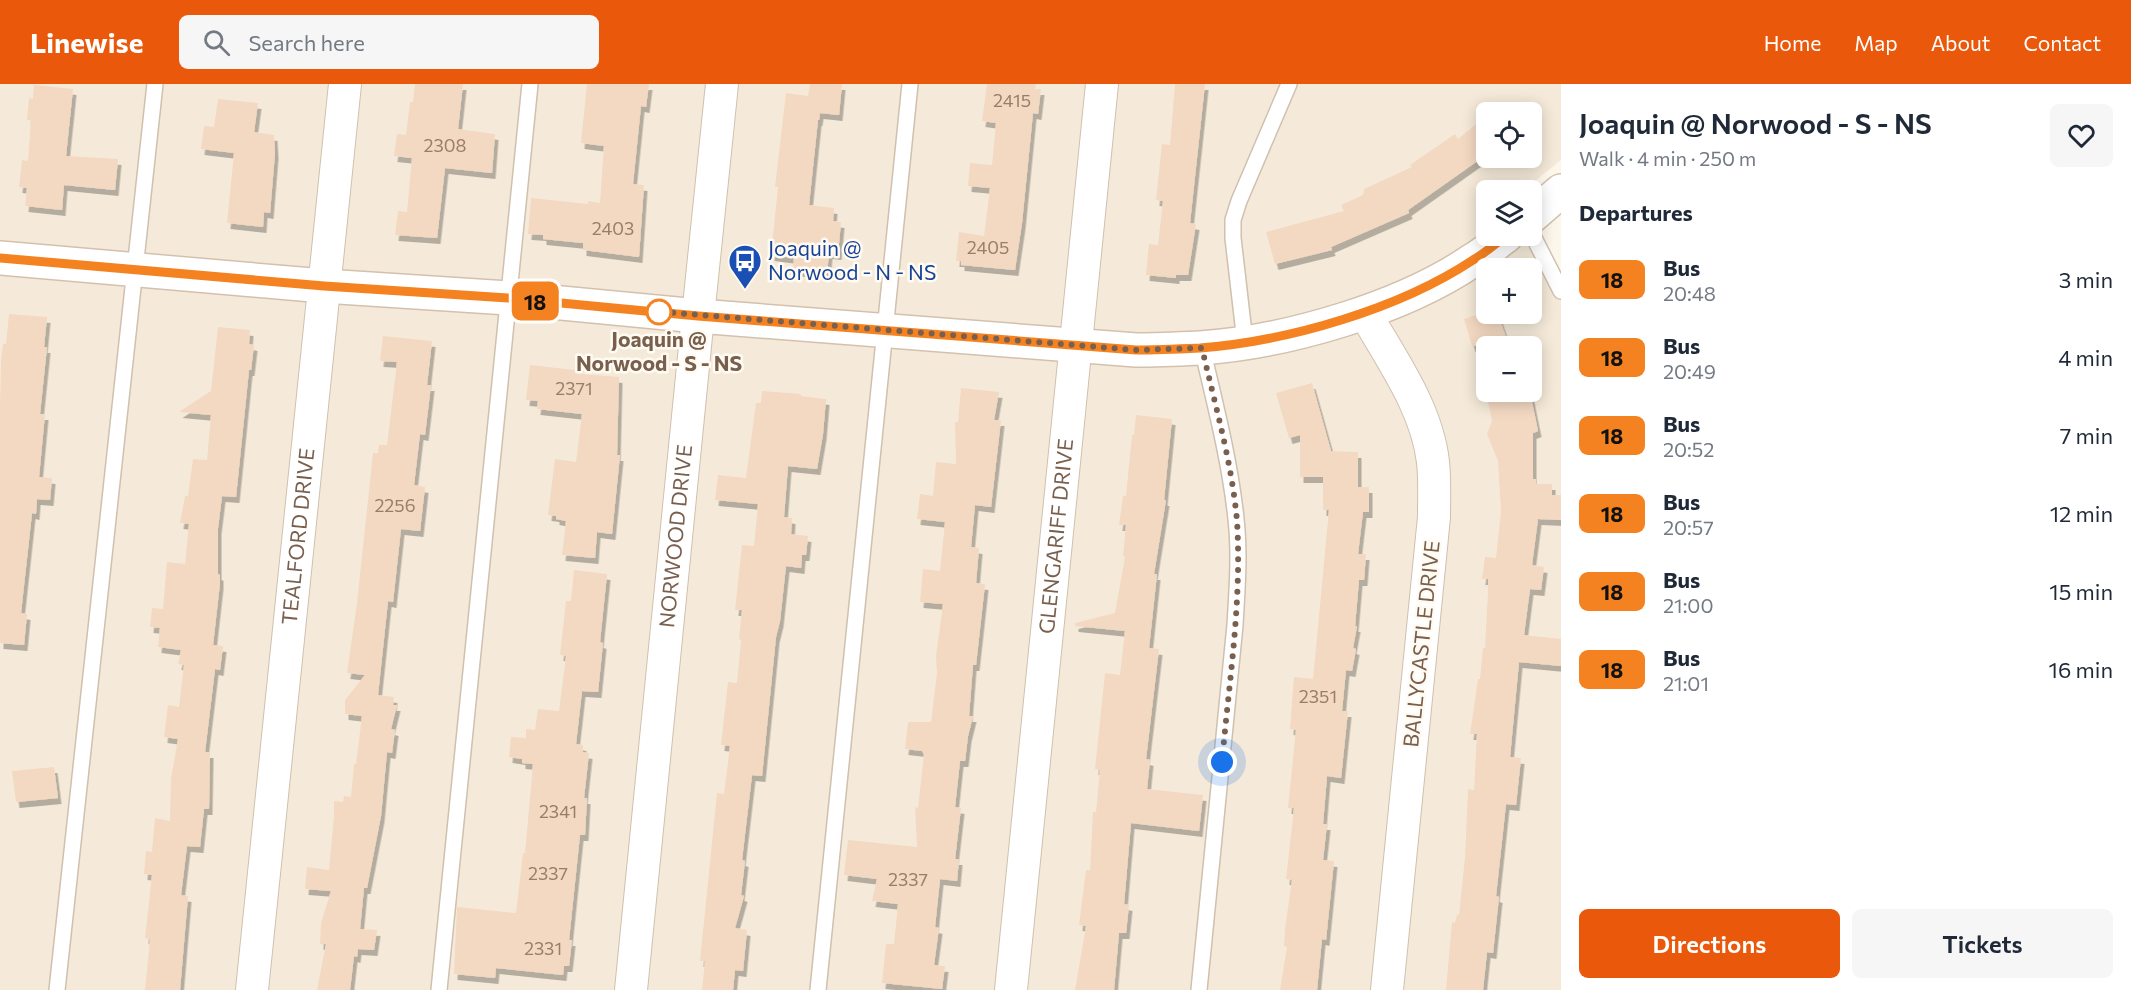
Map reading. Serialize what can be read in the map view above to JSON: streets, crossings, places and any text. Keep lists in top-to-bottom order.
{
  "streets": {
    "street": [
      "TEALFORD DRIVE",
      "NORWOOD DRIVE",
      "GLENGARIFF DRIVE",
      "BALLYCASTLE DRIVE"
    ]
  },
  "places": {
    "bus stop": ["Joaquin @ Norwood - N - NS"],
    "other": ["Joaquin @ Norwood - S - NS"]
  },
  "lines": ["bus line 18"],
  "house_numbers": [
    "2415",
    "2308",
    "2403",
    "2405",
    "2371",
    "2256",
    "2351",
    "2341",
    "2337",
    "2337",
    "2331"
  ],
  "page": {
    "header": "Linewise",
    "search": "Search here",
    "nav": [
      "Home",
      "Map",
      "About",
      "Contact"
    ],
    "on_map": "18",
    "heading": [
      ["Joaquin @ Norwood - S - NS", "Walk · 4 min · 250 m"],
      "Departures"
    ],
    "map_buttons": ["+", "−"],
    "list": [
      {
        "mark": "18",
        "name": "Bus",
        "note": "20:48",
        "value": "3 min"
      },
      {
        "mark": "18",
        "name": "Bus",
        "note": "20:49",
        "value": "4 min"
      },
      {
        "mark": "18",
        "name": "Bus",
        "note": "20:52",
        "value": "7 min"
      },
      {
        "mark": "18",
        "name": "Bus",
        "note": "20:57",
        "value": "12 min"
      },
      {
        "mark": "18",
        "name": "Bus",
        "note": "21:00",
        "value": "15 min"
      },
      {
        "mark": "18",
        "name": "Bus",
        "note": "21:01",
        "value": "16 min"
      }
    ],
    "buttons": ["Directions", "Tickets"]
  }
}
